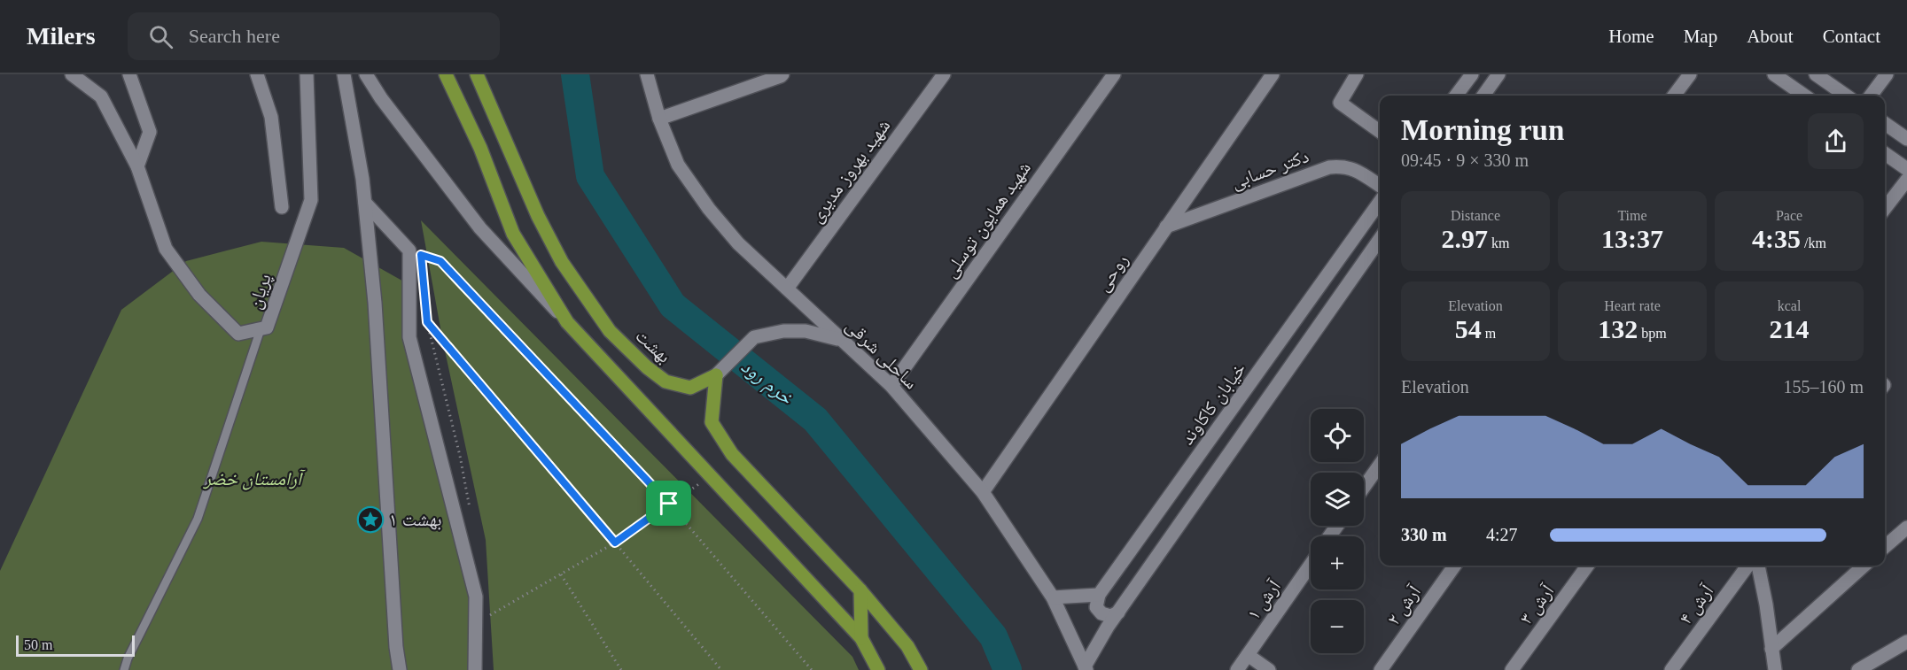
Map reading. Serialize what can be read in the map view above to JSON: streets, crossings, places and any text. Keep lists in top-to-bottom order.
{
  "streets": {
    "main road": ["بهشت"],
    "street": [
      "دکتر حسابی",
      "شهید بهروز مدیری",
      "شهید همایون توسلی",
      "روحی",
      "پریان",
      "ساحلی شرقی",
      "خیابان کاکاوند",
      "آرش ۱",
      "آرش ۳",
      "آرش ۴",
      "آرش ۲"
    ]
  },
  "crossings": [
    ["دکتر حسابی", "روحی"],
    ["شهید بهروز مدیری", "ساحلی شرقی"],
    ["شهید همایون توسلی", "ساحلی شرقی"],
    ["روحی", "ساحلی شرقی"]
  ],
  "water": ["خرم رود"],
  "parks": ["آرامستان خضر"],
  "places": {
    "place": ["بهشت ۱"]
  },
  "scale_bar": "50 m",
  "page": {
    "header": "Milers",
    "search": "Search here",
    "nav": [
      "Home",
      "Map",
      "About",
      "Contact"
    ],
    "heading": ["Morning run", "09:45 · 9 × 330 m"],
    "stats": [
      ["Distance", "2.97 km"],
      ["Time", "13:37"],
      ["Pace", "4:35 /km"],
      ["Elevation", "54 m"],
      ["Heart rate", "132 bpm"],
      ["kcal", "214"]
    ],
    "chart": ["Elevation", "155–160 m"],
    "map_buttons": ["+", "−"],
    "list": [
      {
        "name": "330 m",
        "note": "4:27"
      }
    ],
    "scale": "50 m"
  }
}
